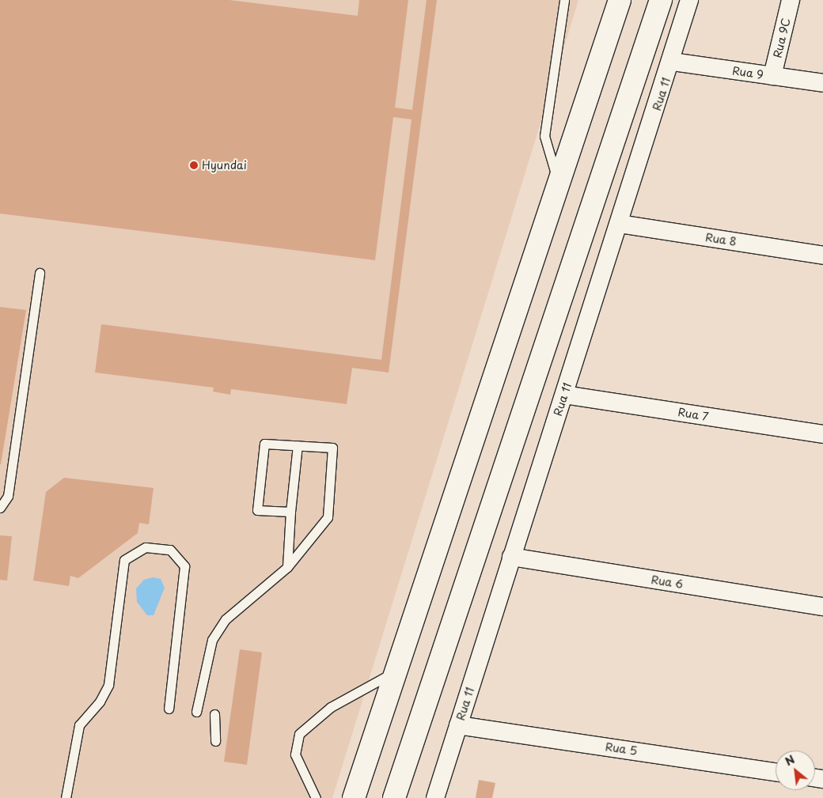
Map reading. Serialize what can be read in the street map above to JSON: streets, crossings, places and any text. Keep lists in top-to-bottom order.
{
  "streets": {
    "street": [
      "Rua 9C",
      "Rua 9",
      "Rua 11",
      "Rua 8",
      "Rua 7",
      "Rua 6",
      "Rua 5"
    ]
  },
  "crossings": [
    ["Rua 9C", "Rua 9"],
    ["Rua 9", "Rua 11"],
    ["Rua 11", "Rua 8"],
    ["Rua 11", "Rua 7"],
    ["Rua 11", "Rua 6"],
    ["Rua 11", "Rua 5"]
  ],
  "places": ["Hyundai"],
  "north": "top left"
}
